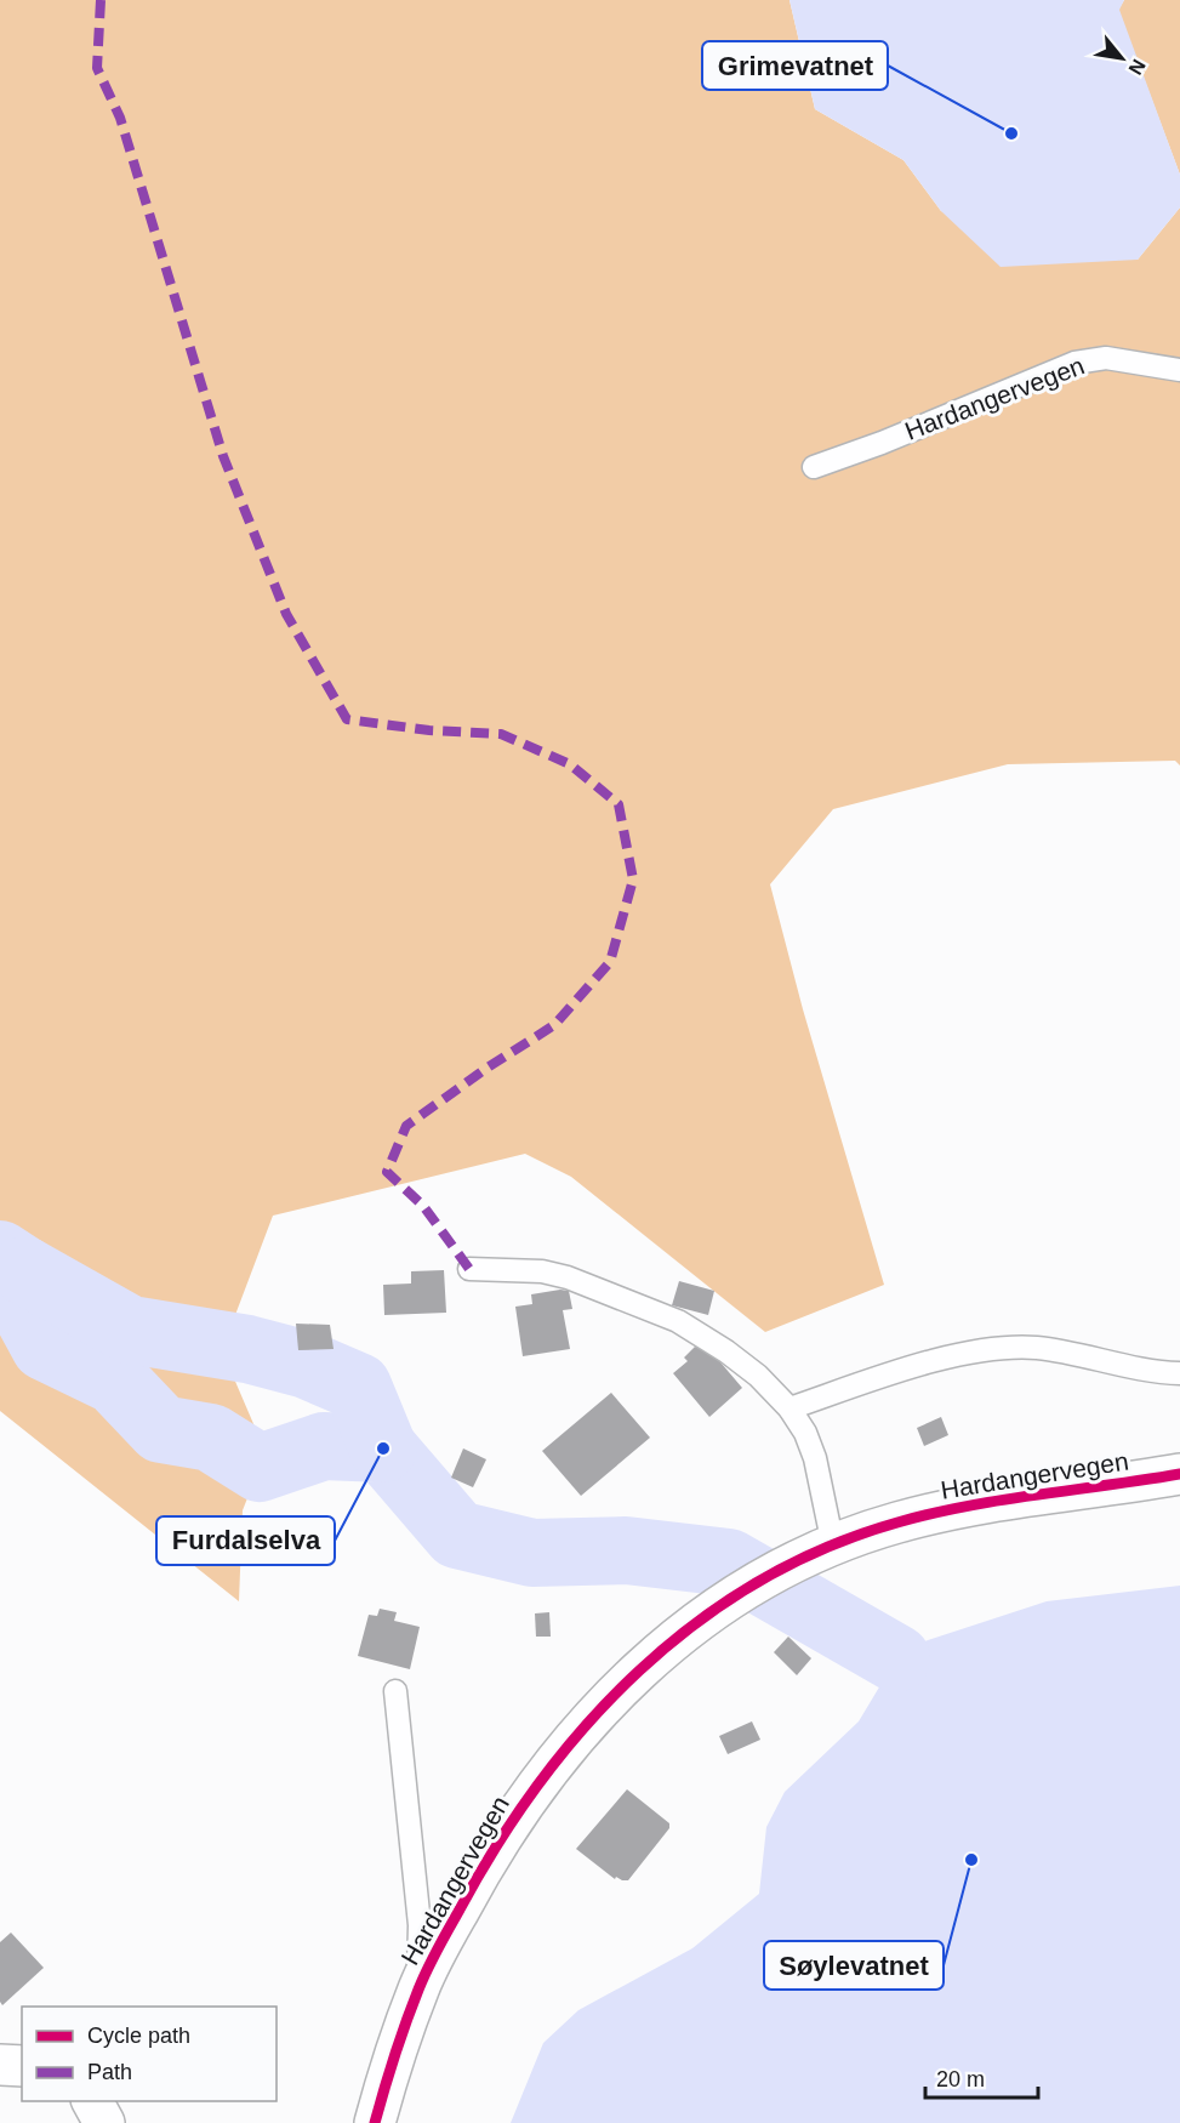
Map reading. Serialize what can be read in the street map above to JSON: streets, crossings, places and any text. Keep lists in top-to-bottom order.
{
  "streets": {
    "main road": ["Hardangervegen"]
  },
  "places": ["Grimevatnet", "Furdalselva", "Søylevatnet"],
  "legend": ["Cycle path", "Path"],
  "scale_bar": "20 m",
  "north": "bottom right"
}
